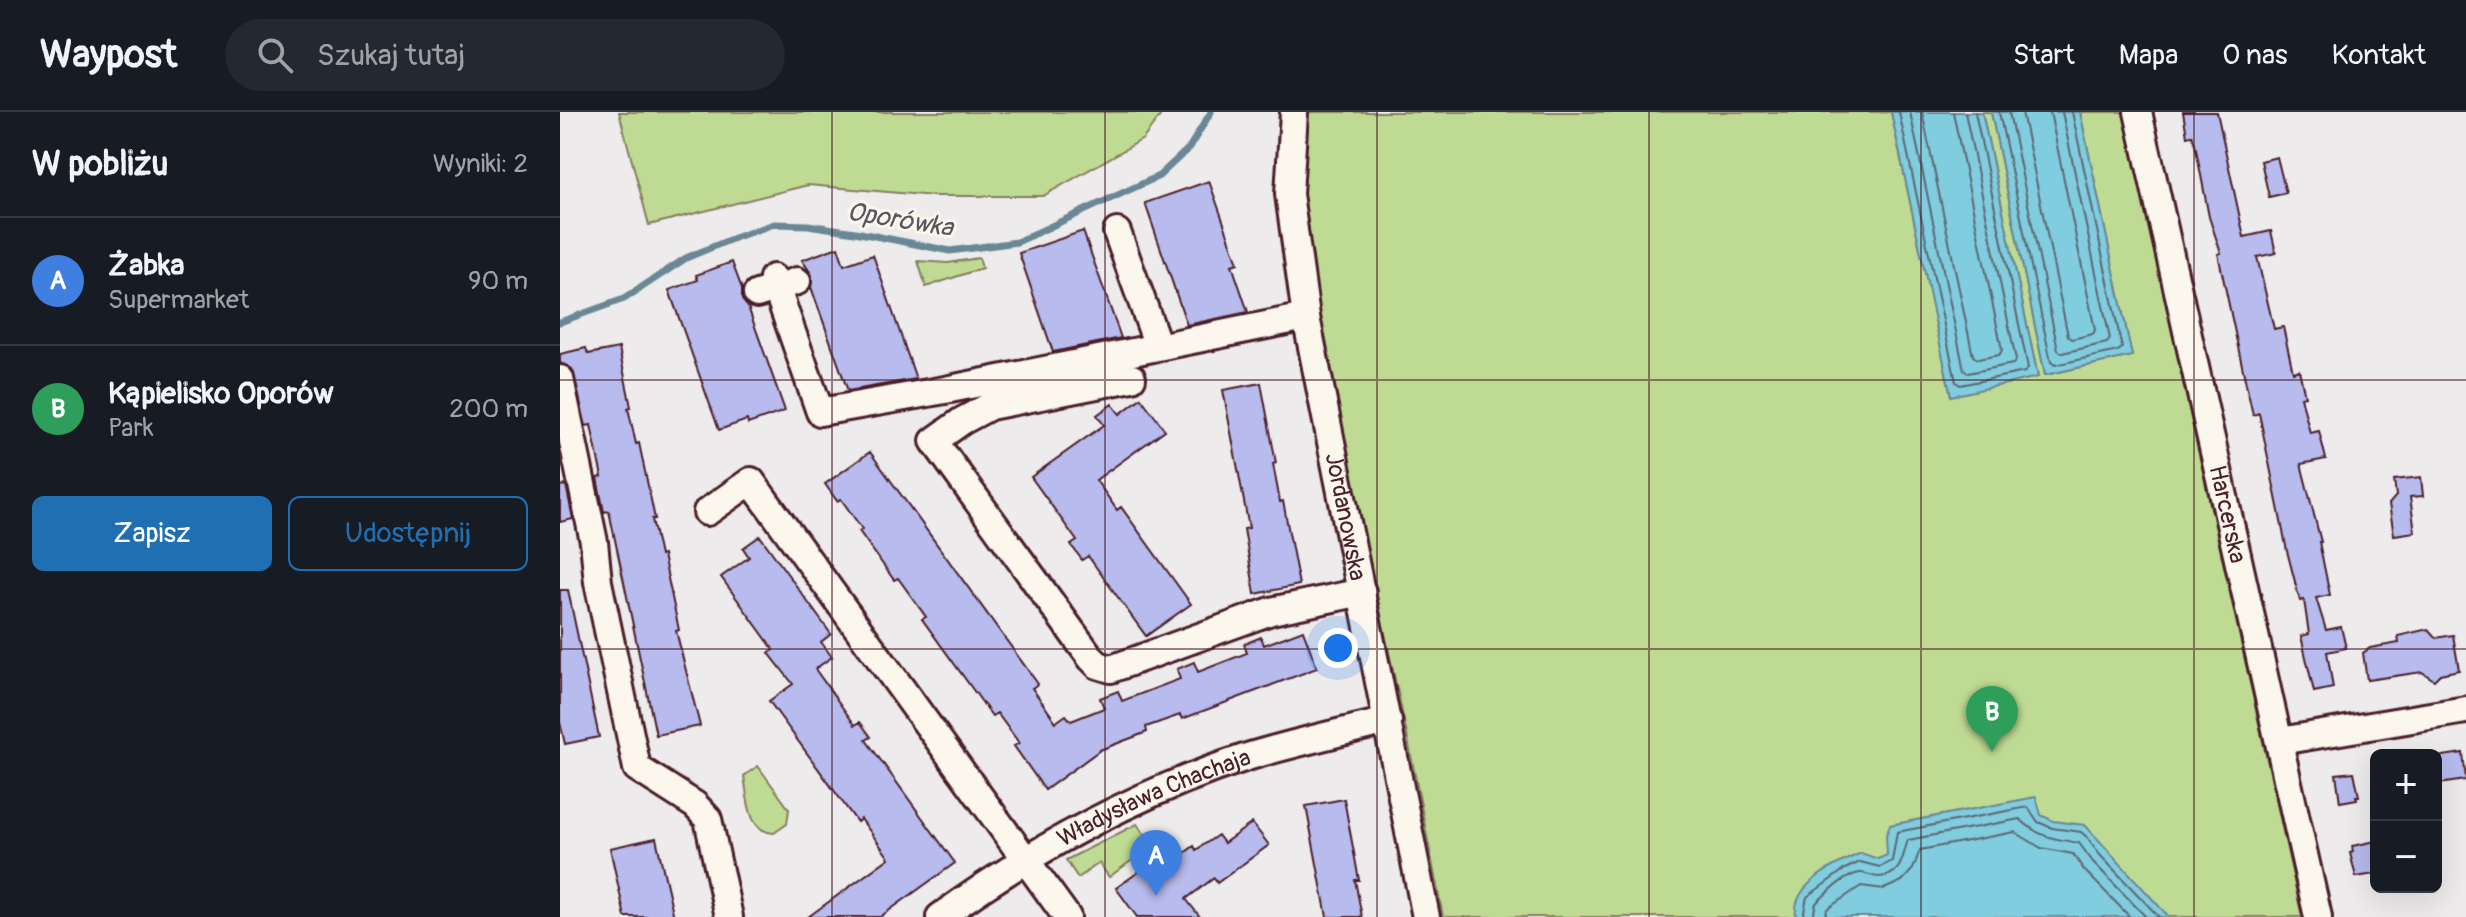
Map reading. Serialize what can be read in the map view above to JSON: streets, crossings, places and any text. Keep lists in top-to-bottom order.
{
  "streets": {
    "street": ["Harcerska", "Jordanowska", "Władysława Chachaja"]
  },
  "crossings": [
    ["Jordanowska", "Władysława Chachaja"]
  ],
  "water": ["Oporówka"],
  "page": {
    "header": "Waypost",
    "search": "Szukaj tutaj",
    "nav": [
      "Start",
      "Mapa",
      "O nas",
      "Kontakt"
    ],
    "heading": ["W pobliżu", "Wyniki: 2"],
    "list": [
      {
        "mark": "A",
        "name": "Żabka",
        "note": "Supermarket",
        "value": "90 m"
      },
      {
        "mark": "B",
        "name": "Kąpielisko Oporów",
        "note": "Park",
        "value": "200 m"
      }
    ],
    "buttons": ["Zapisz", "Udostępnij"],
    "pins": ["B", "A"],
    "map_buttons": ["+", "−"]
  }
}
